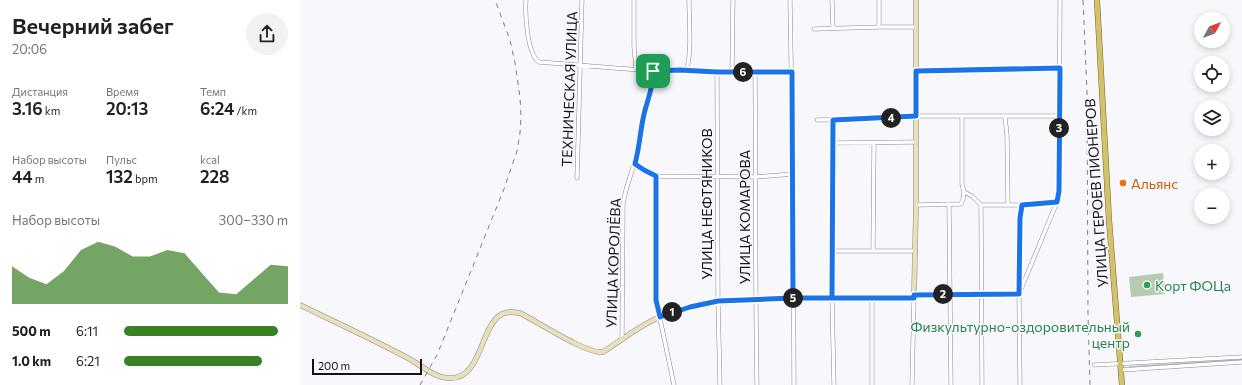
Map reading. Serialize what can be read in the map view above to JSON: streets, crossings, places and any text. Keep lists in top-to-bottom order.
{
  "streets": {
    "main road": ["УЛИЦА ГЕРОЕВ ПИОНЕРОВ"],
    "street": [
      "ТЕХНИЧЕСКАЯ УЛИЦА",
      "УЛИЦА НЕФТЯНИКОВ",
      "УЛИЦА КОМАРОВА",
      "УЛИЦА КОРОЛЁВА"
    ]
  },
  "places": ["Альянс", "Корт ФОЦа", "Физкультурно-оздоровительный центр"],
  "scale_bar": "200 m",
  "north": "top right",
  "page": {
    "heading": ["Вечерний забег", "20:06"],
    "map_buttons": ["+", "−"],
    "pins": [
      "6",
      "4",
      "3",
      "2",
      "5",
      "1"
    ],
    "stats": [
      ["Дистанция", "3.16 km"],
      ["Время", "20:13"],
      ["Темп", "6:24 /km"],
      ["Набор высоты", "44 m"],
      ["Пульс", "132 bpm"],
      ["kcal", "228"]
    ],
    "chart": ["Набор высоты", "300–330 m"],
    "list": [
      {
        "name": "500 m",
        "note": "6:11"
      },
      {
        "name": "1.0 km",
        "note": "6:21"
      }
    ],
    "scale": "200 m"
  }
}
